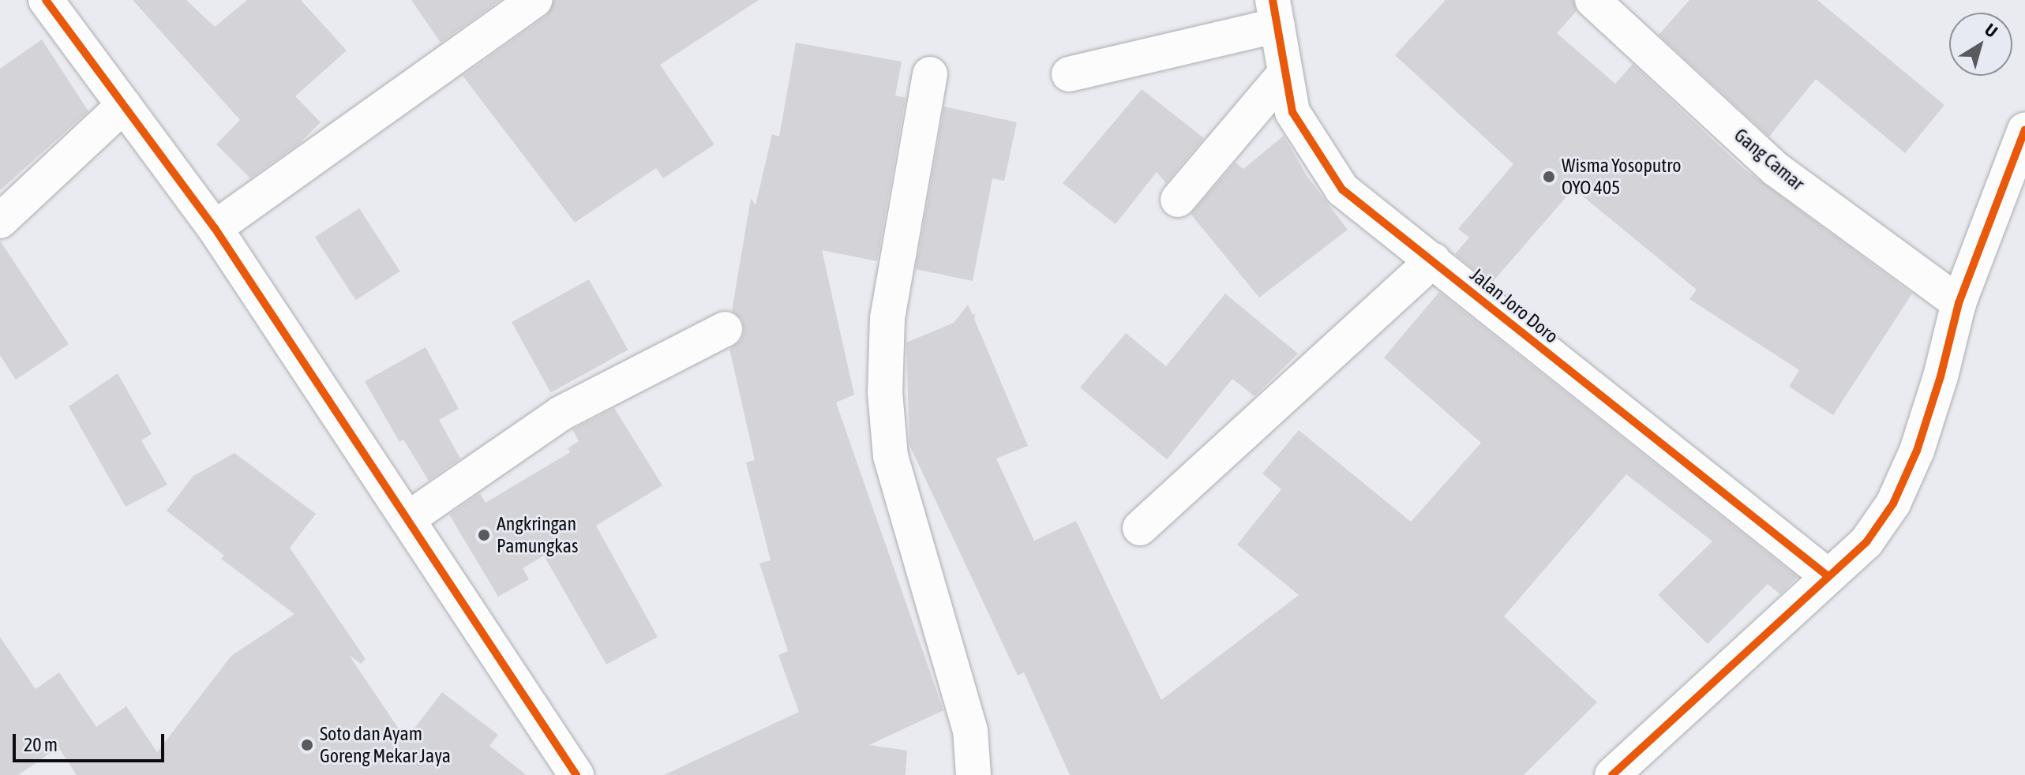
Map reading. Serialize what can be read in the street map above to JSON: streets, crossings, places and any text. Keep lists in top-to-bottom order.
{
  "streets": {
    "street": ["Gang Camar", "Jalan Joro Doro"]
  },
  "places": ["Wisma Yosoputro OYO 405", "Angkringan Pamungkas", "Soto dan Ayam Goreng Mekar Jaya"],
  "scale_bar": "20 m",
  "north": "top right"
}
